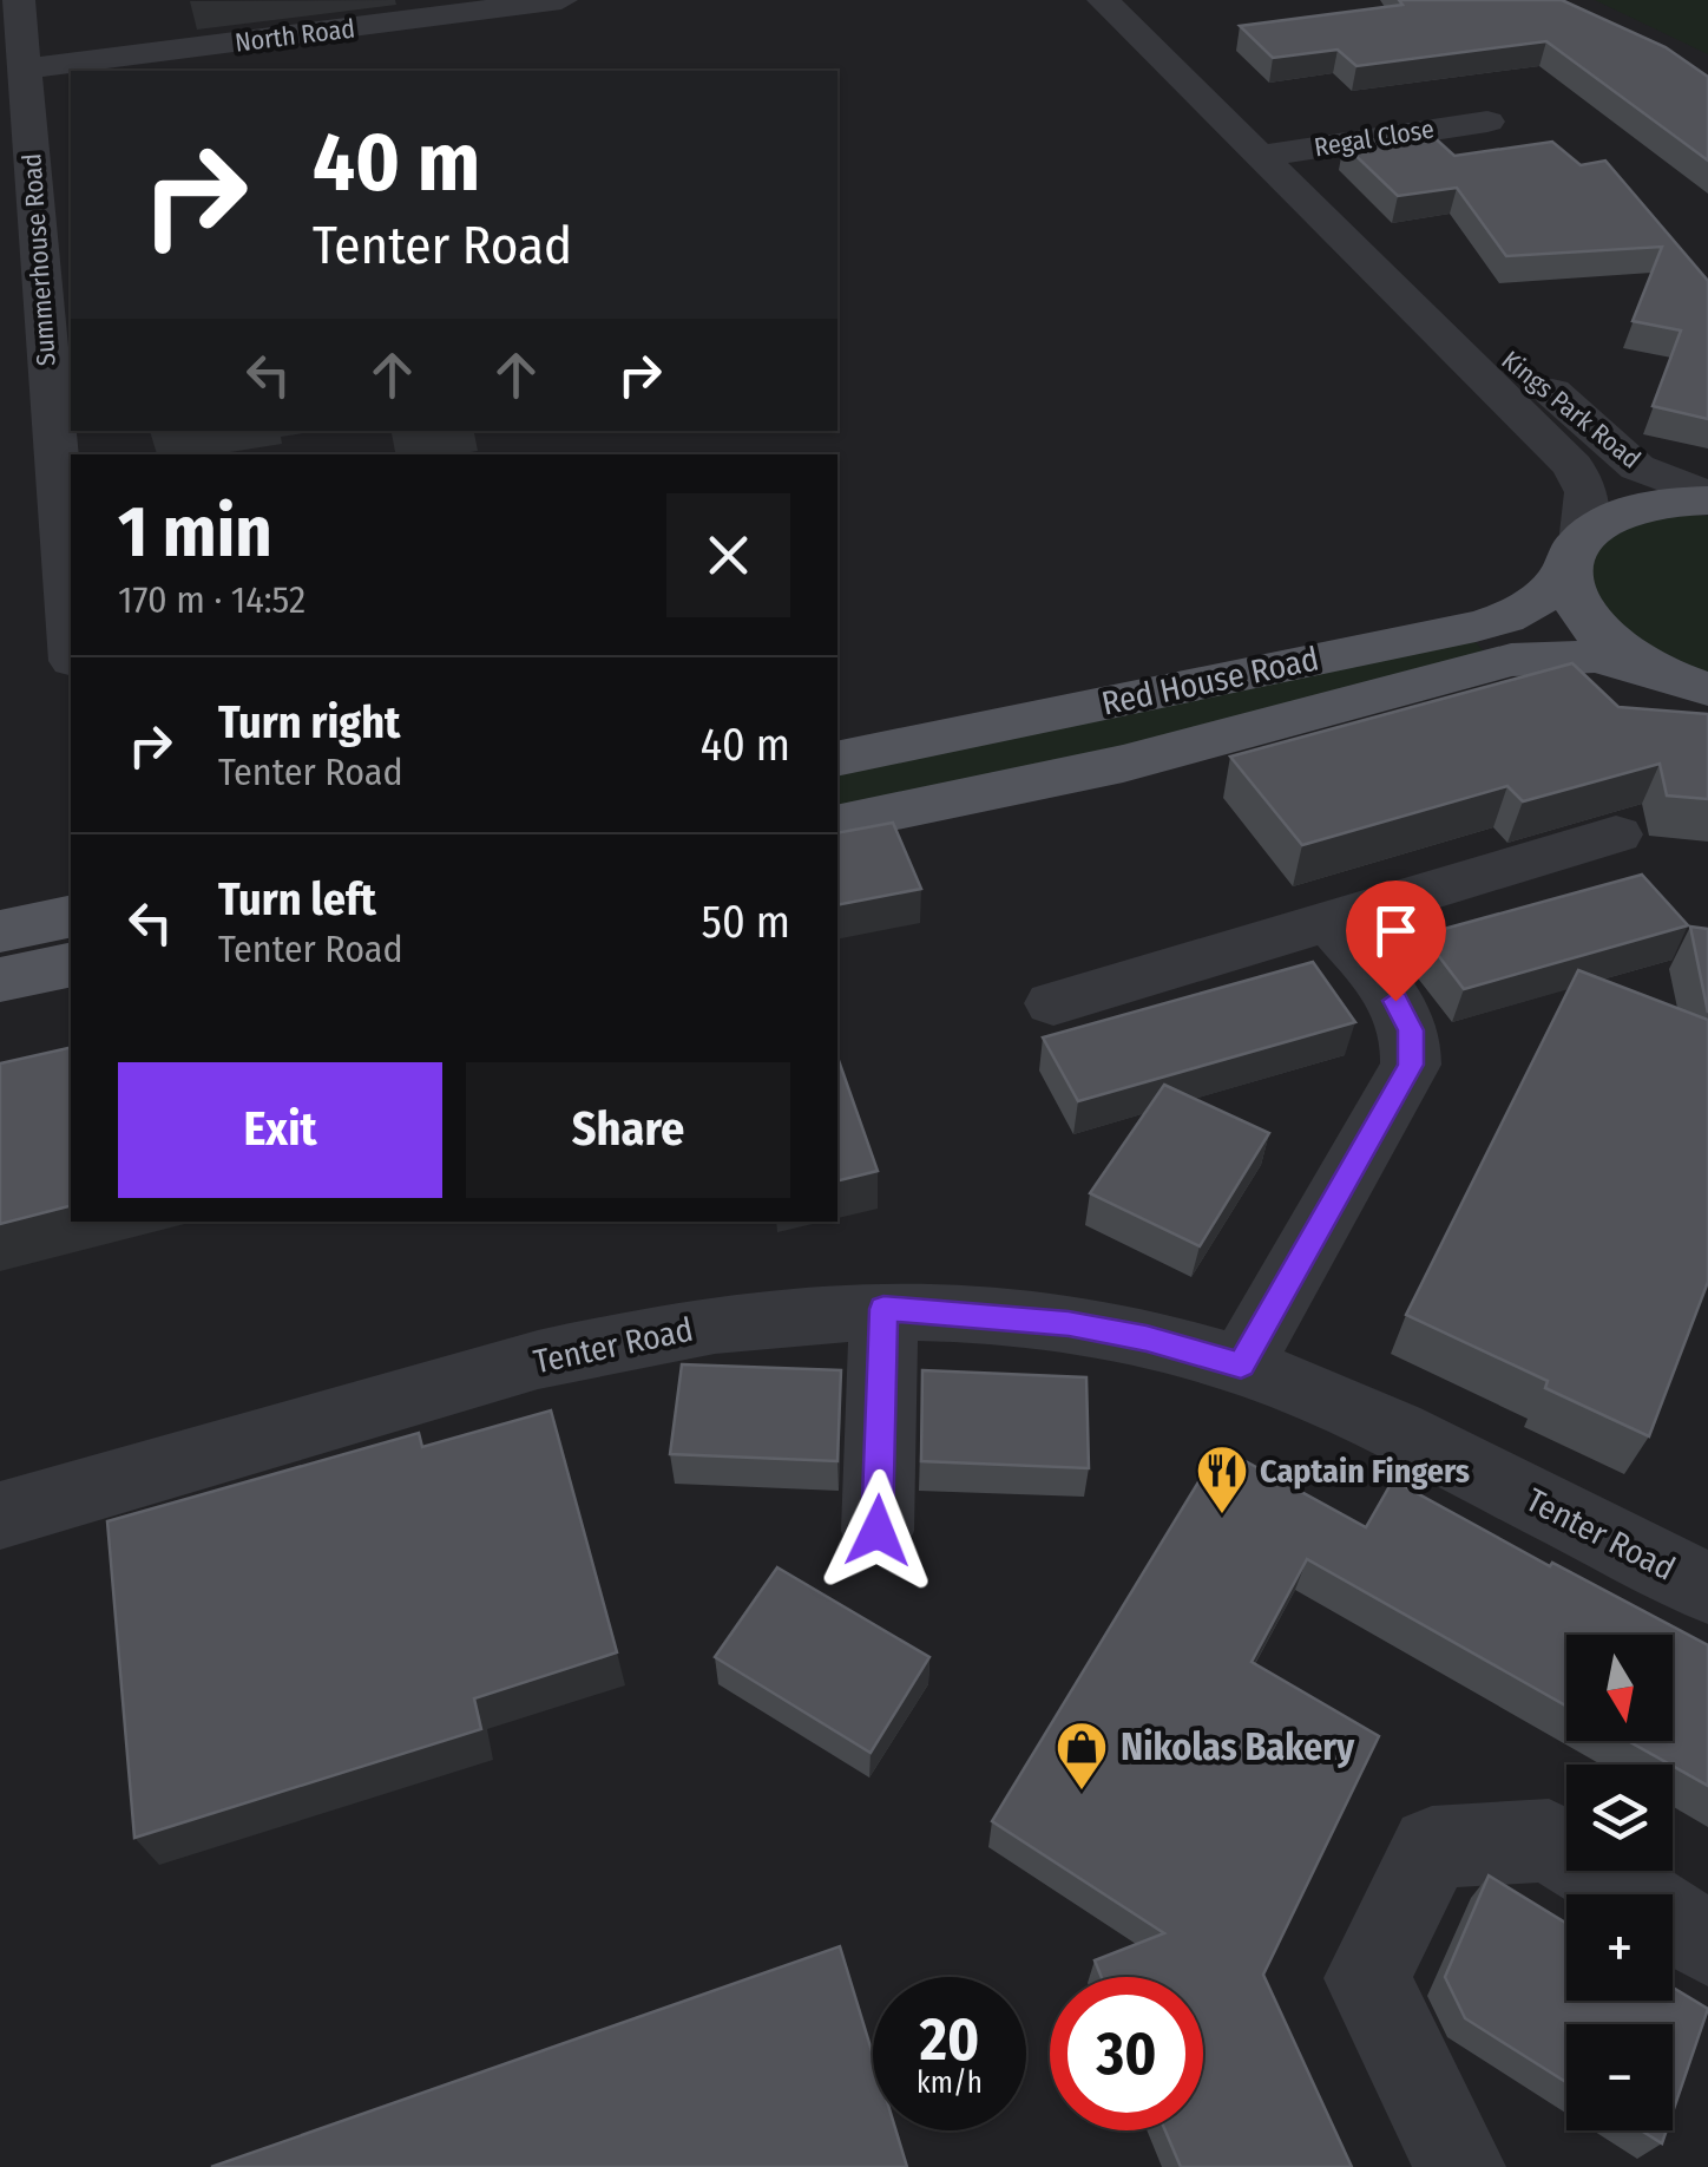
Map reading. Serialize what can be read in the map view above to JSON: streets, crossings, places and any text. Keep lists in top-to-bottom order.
{
  "streets": {
    "main road": ["Red House Road"],
    "street": [
      "North Road",
      "Regal Close",
      "Summerhouse Road",
      "Kings Park Road",
      "Tenter Road"
    ]
  },
  "crossings": [
    ["North Road", "Summerhouse Road"],
    ["Regal Close", "Kings Park Road"],
    ["Kings Park Road", "Red House Road"]
  ],
  "places": {
    "restaurant": ["Captain Fingers"],
    "shop": ["Nikolas Bakery"]
  },
  "north": "bottom",
  "page": {
    "turn": ["40 m", "Tenter Road"],
    "heading": ["1 min", "170 m · 14:52"],
    "list": [
      {
        "name": "Turn right",
        "note": "Tenter Road",
        "value": "40 m"
      },
      {
        "name": "Turn left",
        "note": "Tenter Road",
        "value": "50 m"
      }
    ],
    "buttons": ["Exit", "Share"],
    "map_buttons": ["+", "−"],
    "speed": "20 km/h",
    "limit": "30"
  }
}
